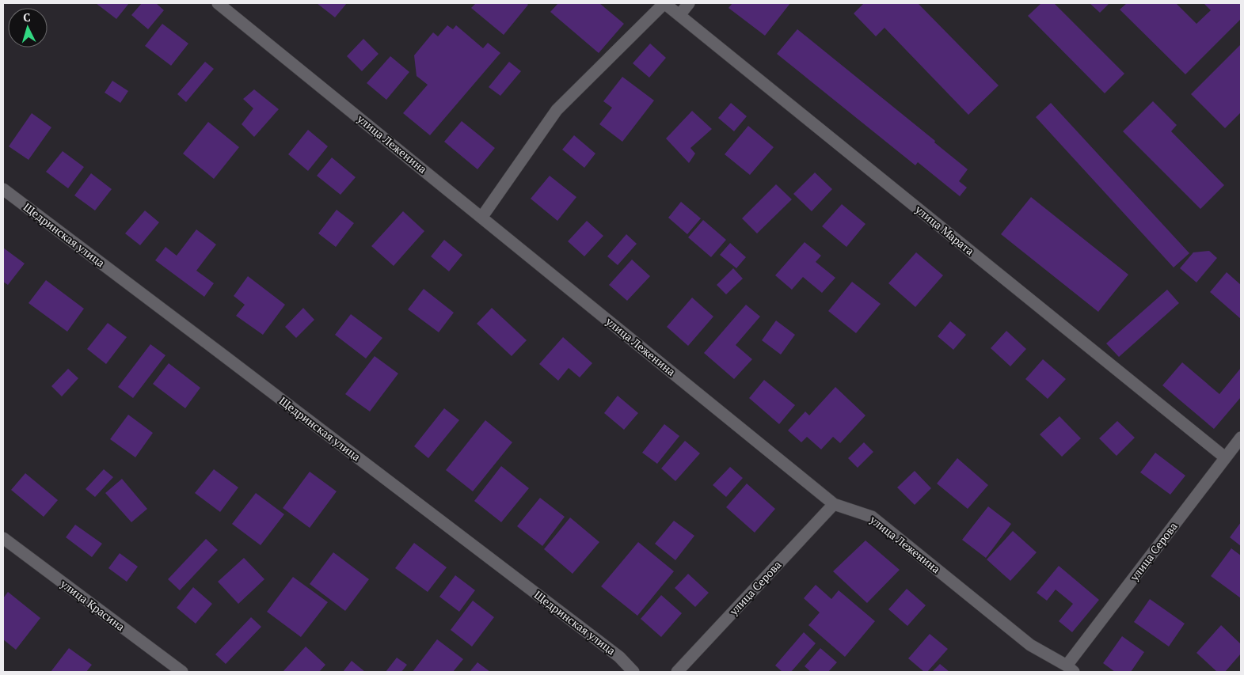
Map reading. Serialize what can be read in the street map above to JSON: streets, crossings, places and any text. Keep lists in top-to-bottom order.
{
  "streets": {
    "street": [
      "улица Леженина",
      "улица Марата",
      "Щедринская улица",
      "улица Серова",
      "улица Красина"
    ]
  },
  "crossings": [
    ["улица Леженина", "улица Серова"],
    ["улица Марата", "улица Серова"]
  ],
  "north": "top"
}
